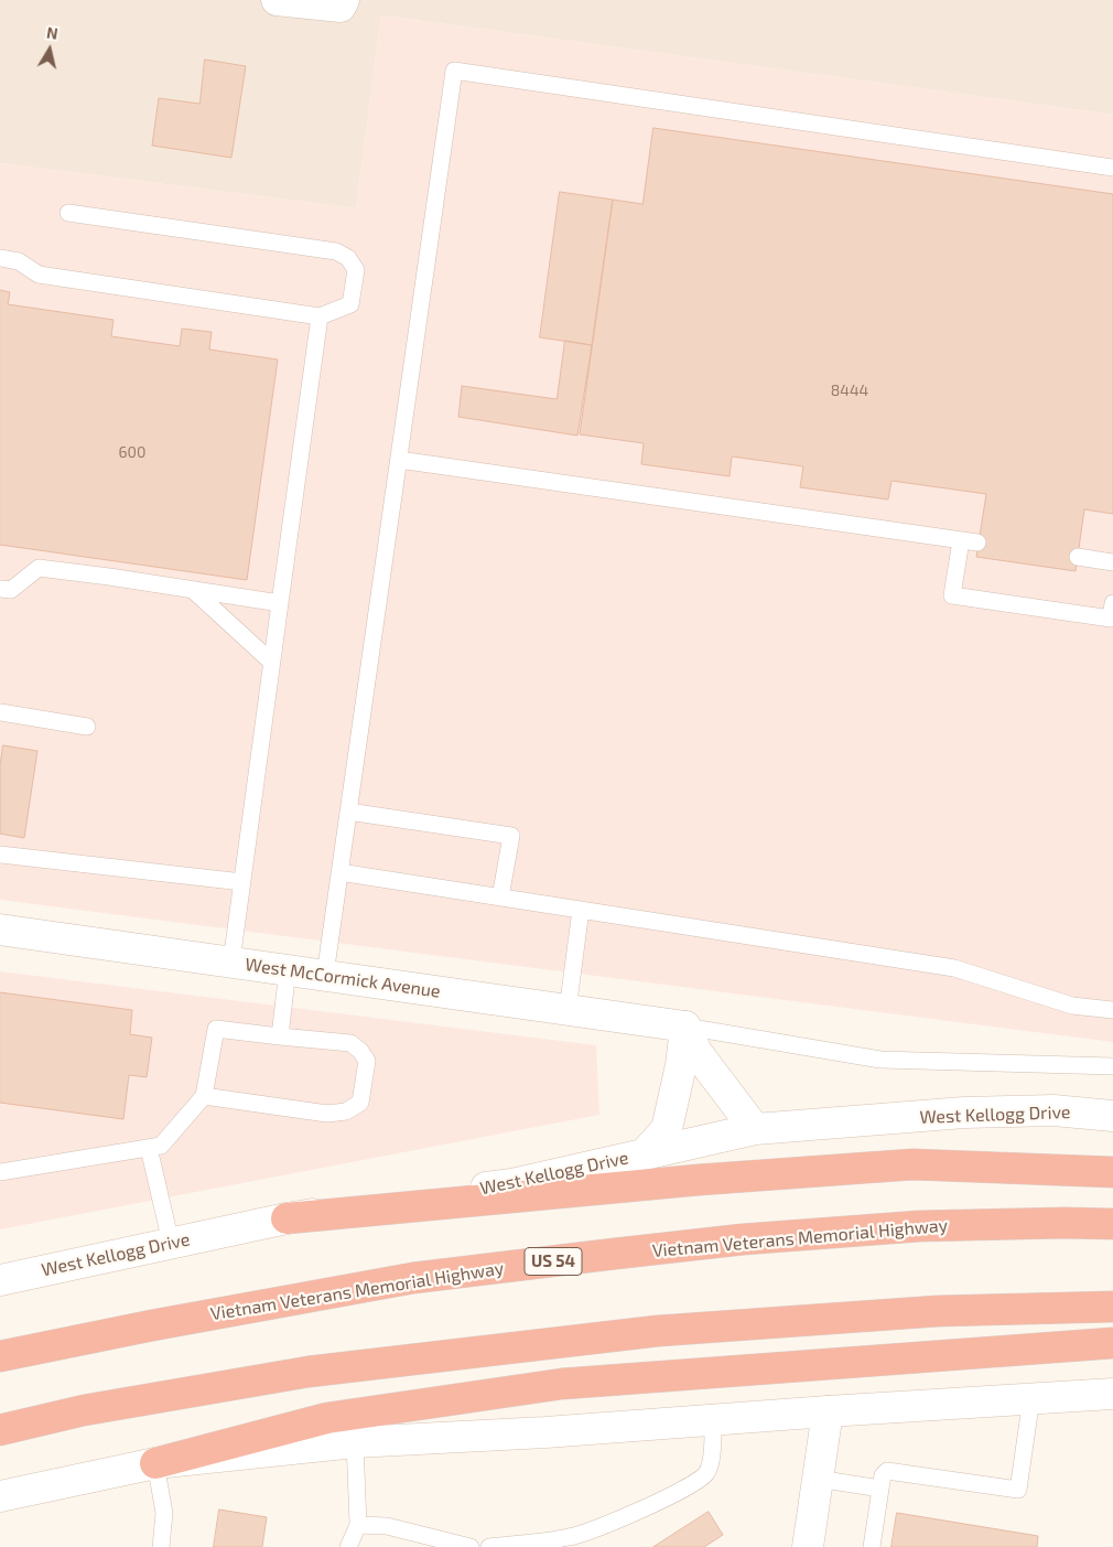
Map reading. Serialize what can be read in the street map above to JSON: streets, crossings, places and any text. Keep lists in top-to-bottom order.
{
  "streets": {
    "highway": ["Vietnam Veterans Memorial Highway", "US 54"],
    "main road": ["West McCormick Avenue", "West Kellogg Drive"]
  },
  "house_numbers": ["8444", "600"],
  "north": "top"
}
